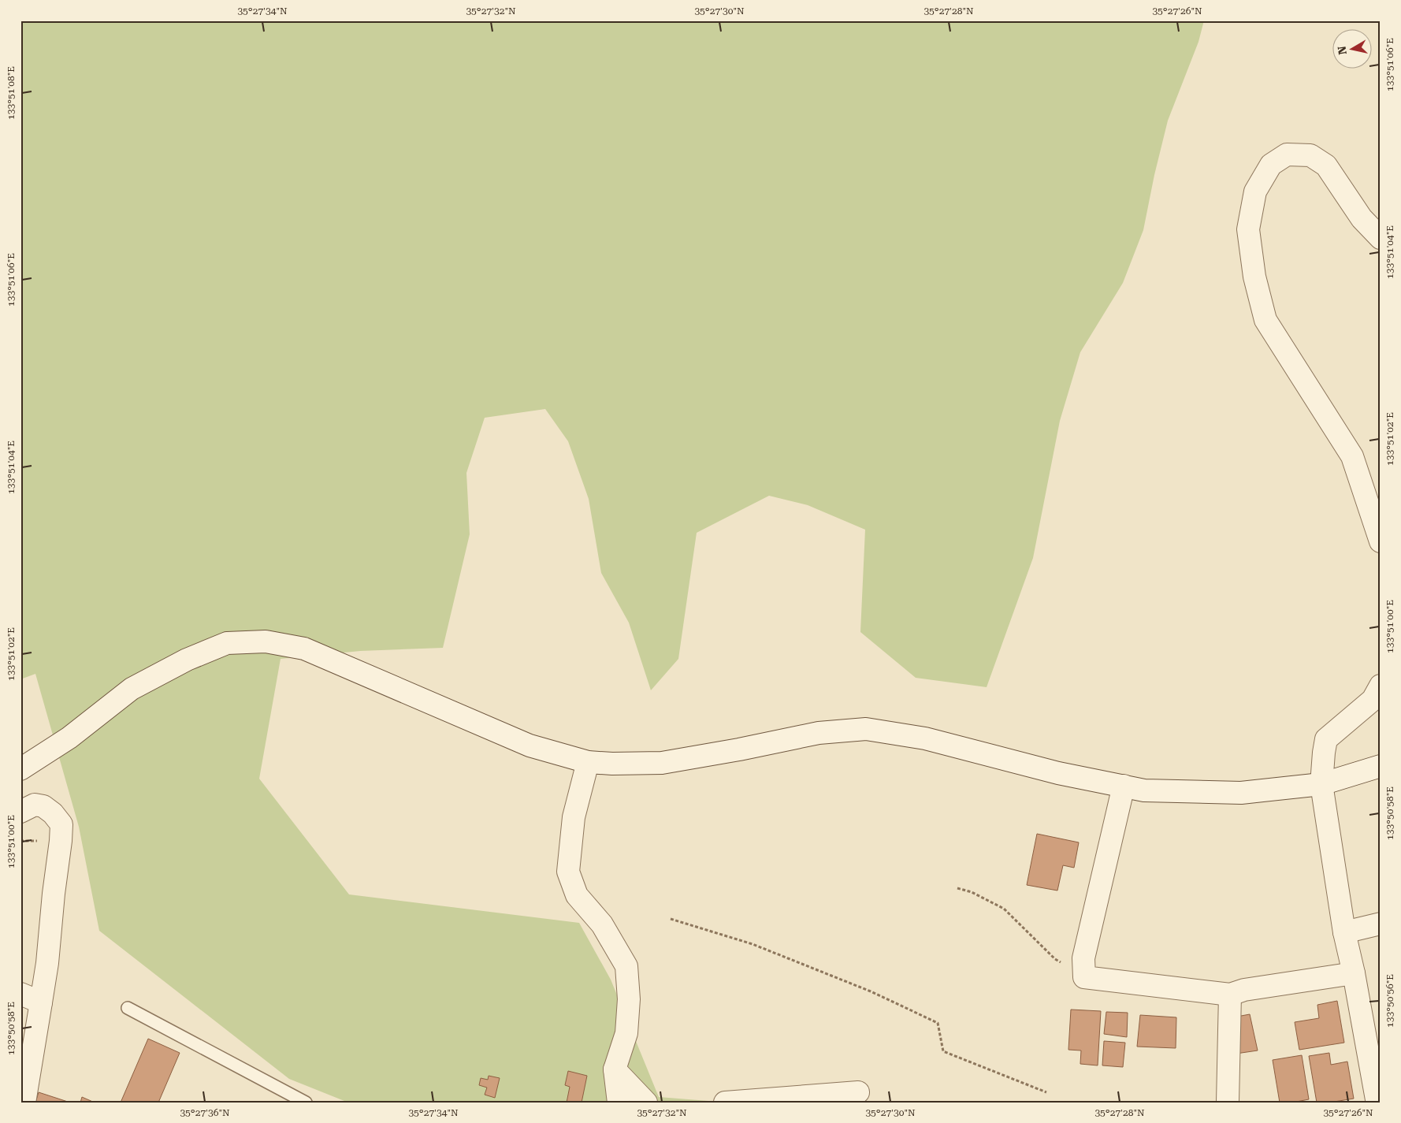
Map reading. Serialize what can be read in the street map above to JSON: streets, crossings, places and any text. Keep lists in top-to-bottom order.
{
  "north": "left",
  "coordinates": [
    "35°27'34\"N",
    "35°27'32\"N",
    "35°27'30\"N",
    "35°27'28\"N",
    "35°27'26\"N",
    "133°51'06\"E",
    "133°51'08\"E",
    "133°51'04\"E",
    "133°51'02\"E",
    "133°51'00\"E",
    "133°50'58\"E",
    "133°50'56\"E",
    "35°27'36\"N"
  ]
}
